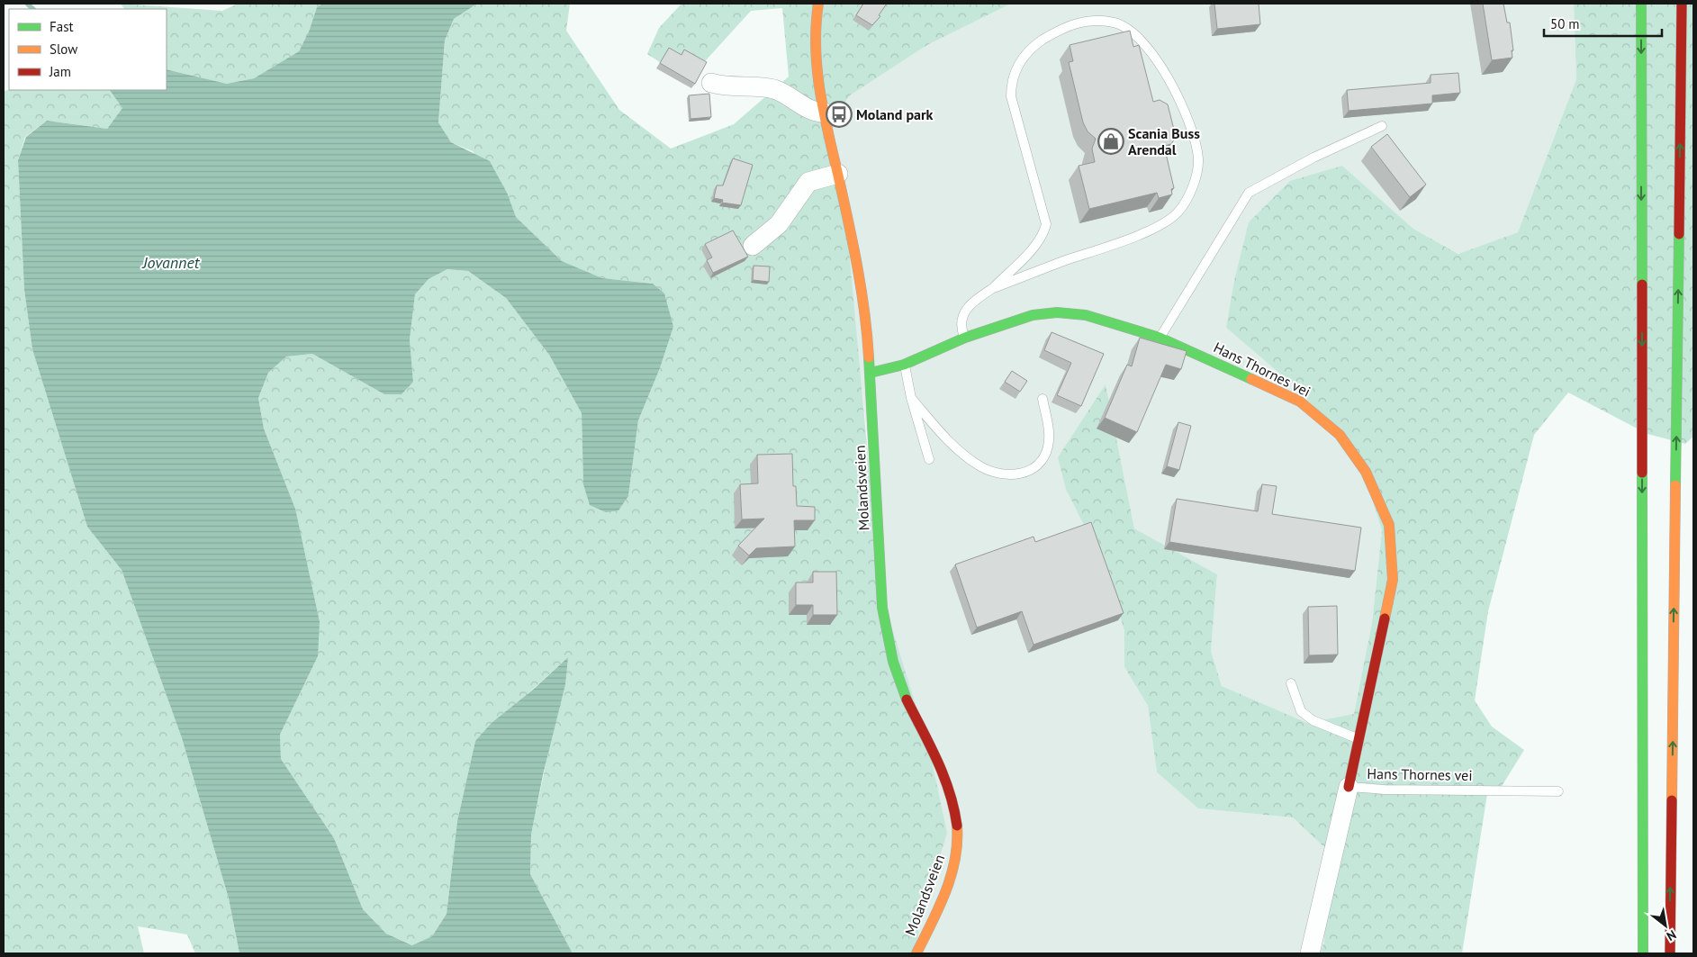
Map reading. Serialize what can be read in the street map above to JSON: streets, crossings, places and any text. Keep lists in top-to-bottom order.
{
  "streets": {
    "main road": ["Hans Thornes vei", "Molandsveien"]
  },
  "crossings": [
    ["Hans Thornes vei", "Molandsveien"]
  ],
  "water": ["Jovannet"],
  "places": {
    "bus stop": ["Moland park"],
    "shop": ["Scania Buss Arendal"]
  },
  "legend": ["Fast", "Slow", "Jam"],
  "scale_bar": "50 m",
  "north": "bottom right"
}
